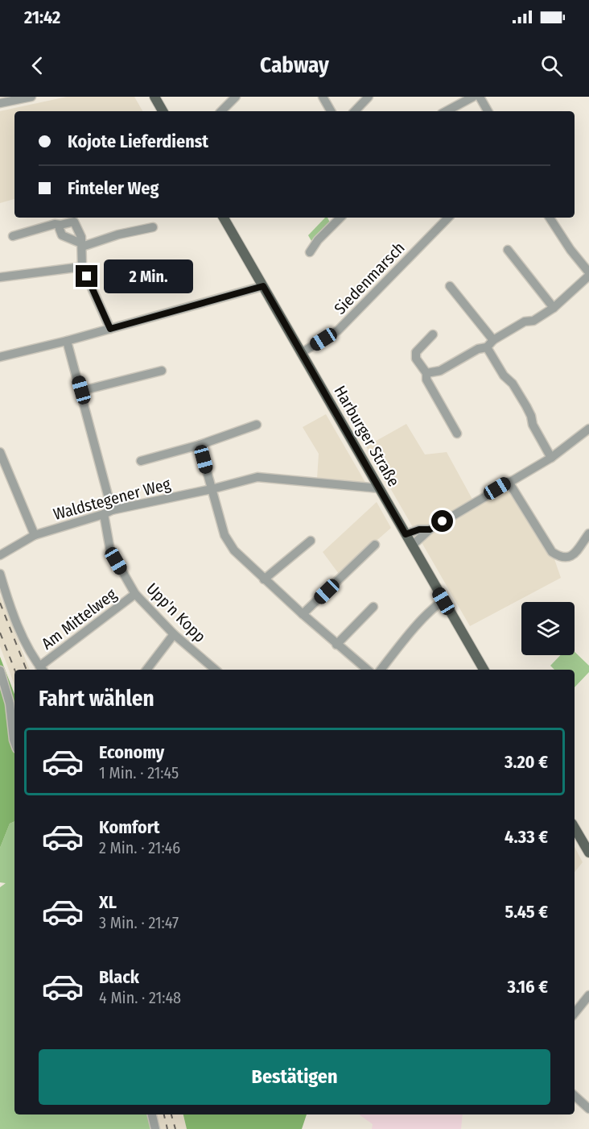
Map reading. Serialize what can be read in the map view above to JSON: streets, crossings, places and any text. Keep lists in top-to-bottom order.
{
  "streets": {
    "main road": ["Harburger Straße"],
    "street": [
      "Siedenmarsch",
      "Waldstegener Weg",
      "Upp'n Kopp",
      "Am Mittelweg"
    ]
  },
  "crossings": [
    ["Siedenmarsch", "Harburger Straße"],
    ["Harburger Straße", "Waldstegener Weg"],
    ["Waldstegener Weg", "Upp'n Kopp"],
    ["Upp'n Kopp", "Am Mittelweg"]
  ],
  "page": {
    "status": "21:42",
    "header": "Cabway",
    "banner": ["Kojote Lieferdienst", "Finteler Weg"],
    "bubble": "2 Min.",
    "heading": "Fahrt wählen",
    "list": [
      {
        "name": "Economy",
        "note": "1 Min. · 21:45",
        "value": "3.20 €"
      },
      {
        "name": "Komfort",
        "note": "2 Min. · 21:46",
        "value": "4.33 €"
      },
      {
        "name": "XL",
        "note": "3 Min. · 21:47",
        "value": "5.45 €"
      },
      {
        "name": "Black",
        "note": "4 Min. · 21:48",
        "value": "3.16 €"
      }
    ],
    "buttons": "Bestätigen"
  }
}
